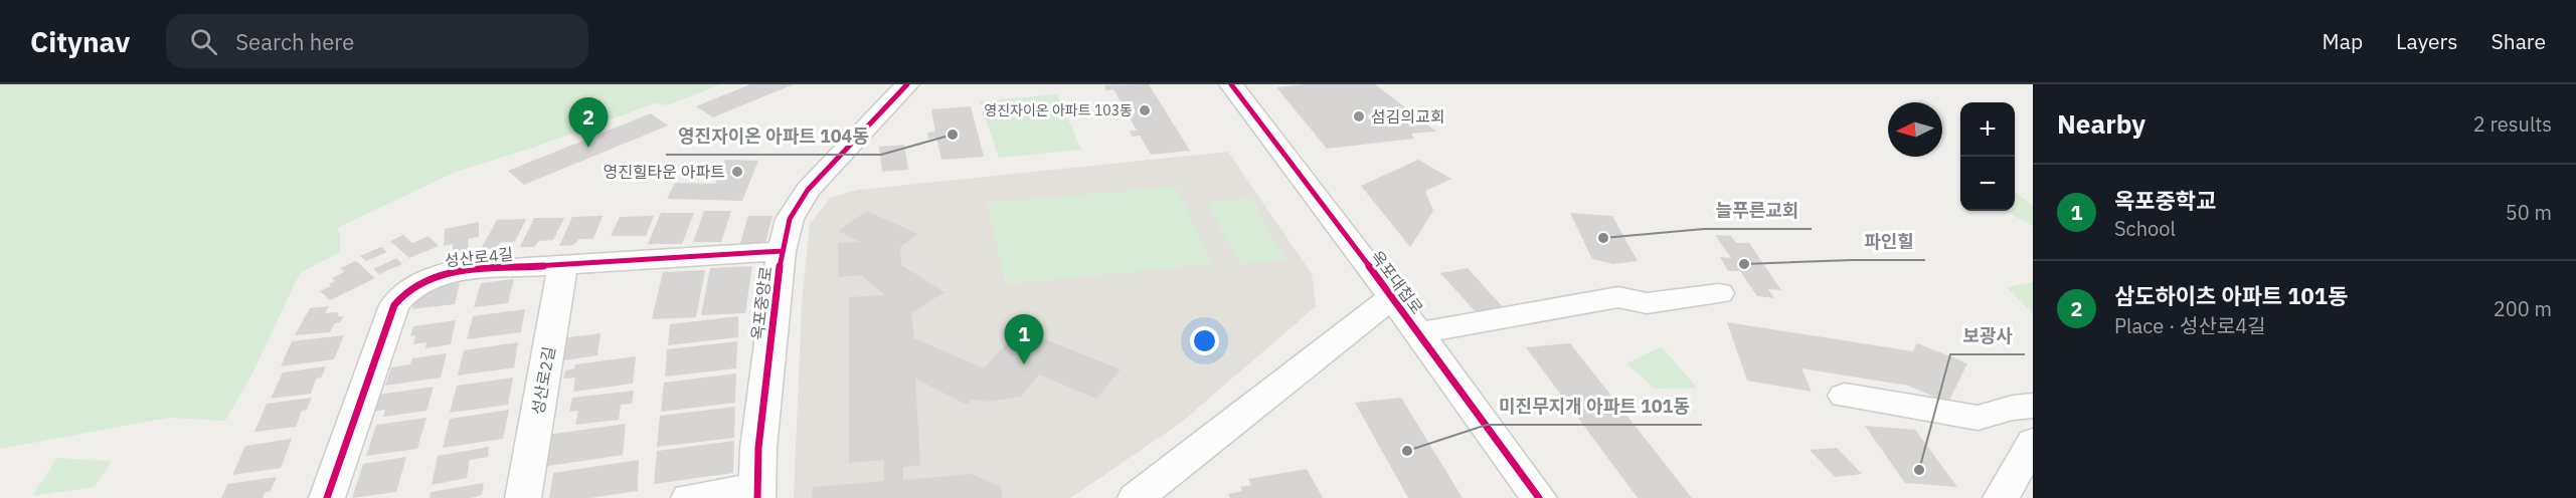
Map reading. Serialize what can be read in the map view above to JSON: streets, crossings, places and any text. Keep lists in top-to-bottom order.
{
  "streets": {
    "street": [
      "성산로4길",
      "옥포대첩로",
      "옥포중앙로",
      "성산로2길"
    ]
  },
  "crossings": [
    ["성산로4길", "옥포중앙로"],
    ["성산로4길", "성산로2길"]
  ],
  "places": [
    "영진자이온 아파트 103동",
    "섬김의교회",
    "영진자이온 아파트 104동",
    "영진힐타운 아파트",
    "늘푸른교회",
    "파인힐",
    "미진무지개 아파트 101동",
    "보광사"
  ],
  "north": "left",
  "page": {
    "header": "Citynav",
    "search": "Search here",
    "nav": ["Map", "Layers", "Share"],
    "heading": ["Nearby", "2 results"],
    "pins": ["2", "1"],
    "map_buttons": ["+", "−"],
    "list": [
      {
        "mark": "1",
        "name": "옥포중학교",
        "note": "School",
        "value": "50 m"
      },
      {
        "mark": "2",
        "name": "삼도하이츠 아파트 101동",
        "note": "Place · 성산로4길",
        "value": "200 m"
      }
    ]
  }
}
